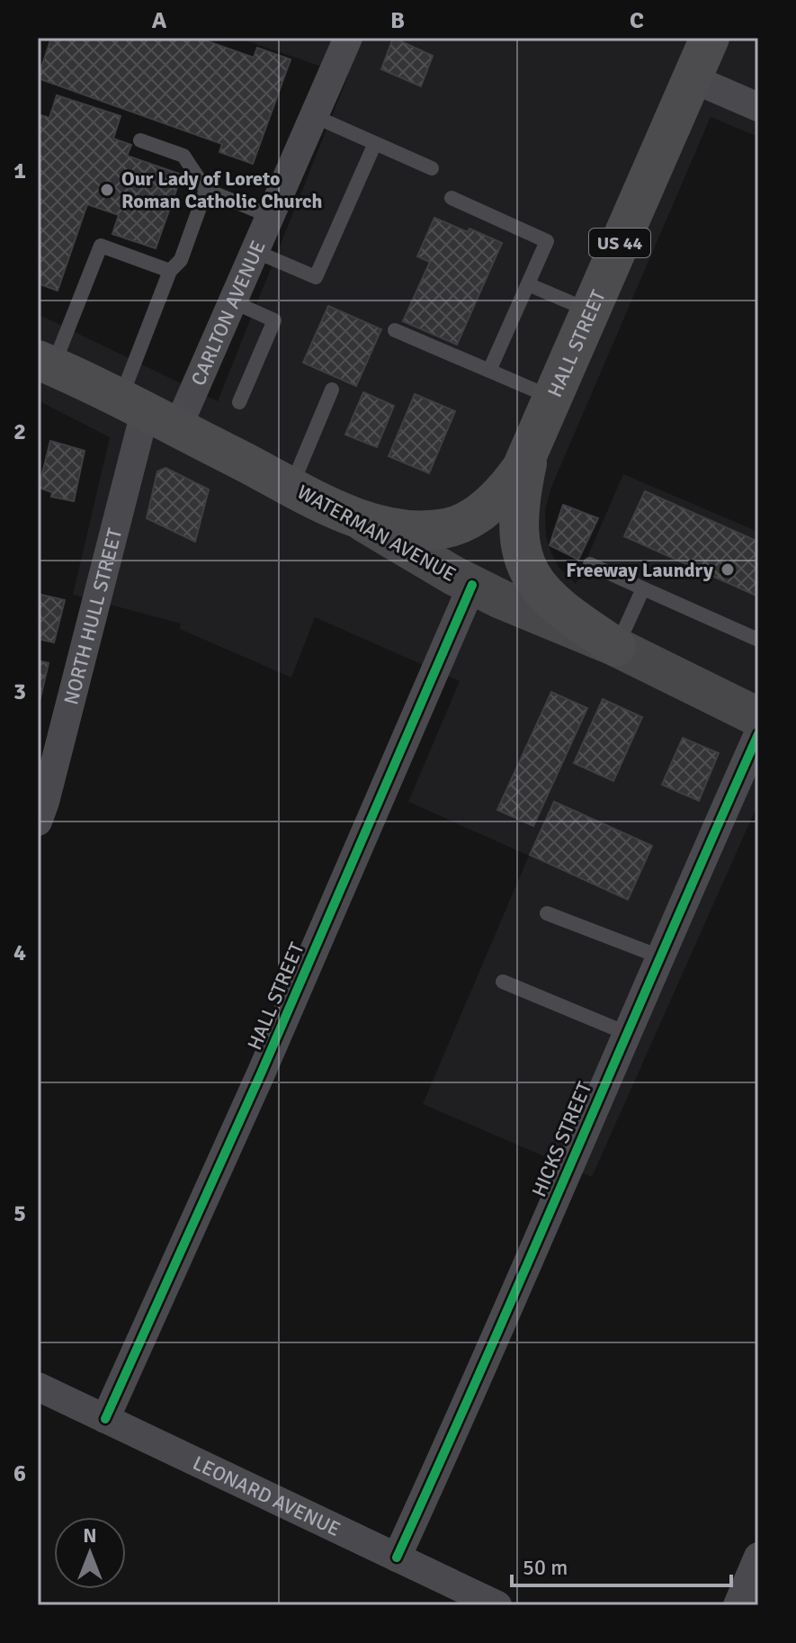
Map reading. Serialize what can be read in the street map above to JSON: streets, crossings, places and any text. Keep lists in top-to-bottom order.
{
  "streets": {
    "highway": ["US 44", "HALL STREET", "WATERMAN AVENUE"],
    "street": [
      "CARLTON AVENUE",
      "NORTH HULL STREET",
      "HICKS STREET",
      "LEONARD AVENUE"
    ]
  },
  "crossings": [
    ["CARLTON AVENUE", "WATERMAN AVENUE"],
    ["CARLTON AVENUE", "NORTH HULL STREET"],
    ["HALL STREET", "WATERMAN AVENUE"],
    ["HALL STREET", "LEONARD AVENUE"],
    ["WATERMAN AVENUE", "NORTH HULL STREET"],
    ["HICKS STREET", "LEONARD AVENUE"]
  ],
  "places": ["Our Lady of Loreto Roman Catholic Church", "Freeway Laundry"],
  "scale_bar": "50 m",
  "north": "top",
  "grid": {
    "columns": ["A", "B", "C"],
    "rows": [
      "1",
      "2",
      "3",
      "4",
      "5",
      "6"
    ]
  }
}
